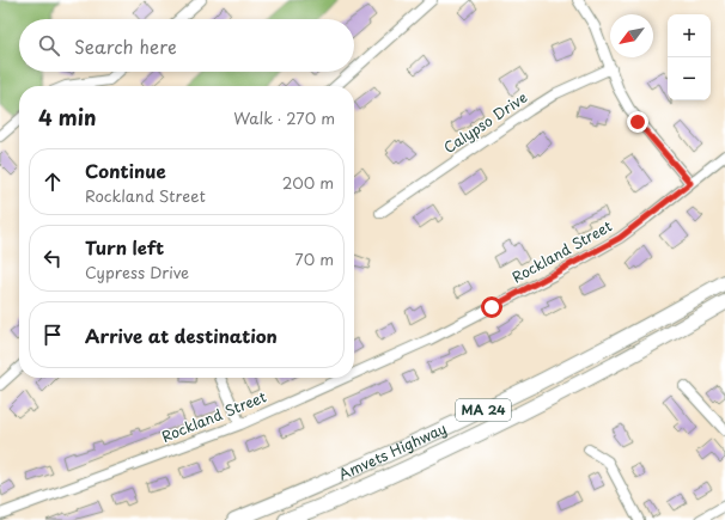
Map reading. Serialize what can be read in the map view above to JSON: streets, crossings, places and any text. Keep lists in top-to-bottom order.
{
  "streets": {
    "highway": ["MA 24", "Amvets Highway"],
    "street": ["Calypso Drive", "Rockland Street"]
  },
  "north": "bottom left",
  "page": {
    "map_buttons": ["+", "−"],
    "search": "Search here",
    "heading": ["4 min", "Walk · 270 m"],
    "list": [
      ["Continue", "Rockland Street", "200 m"],
      ["Turn left", "Cypress Drive", "70 m"],
      "Arrive at destination"
    ]
  }
}
